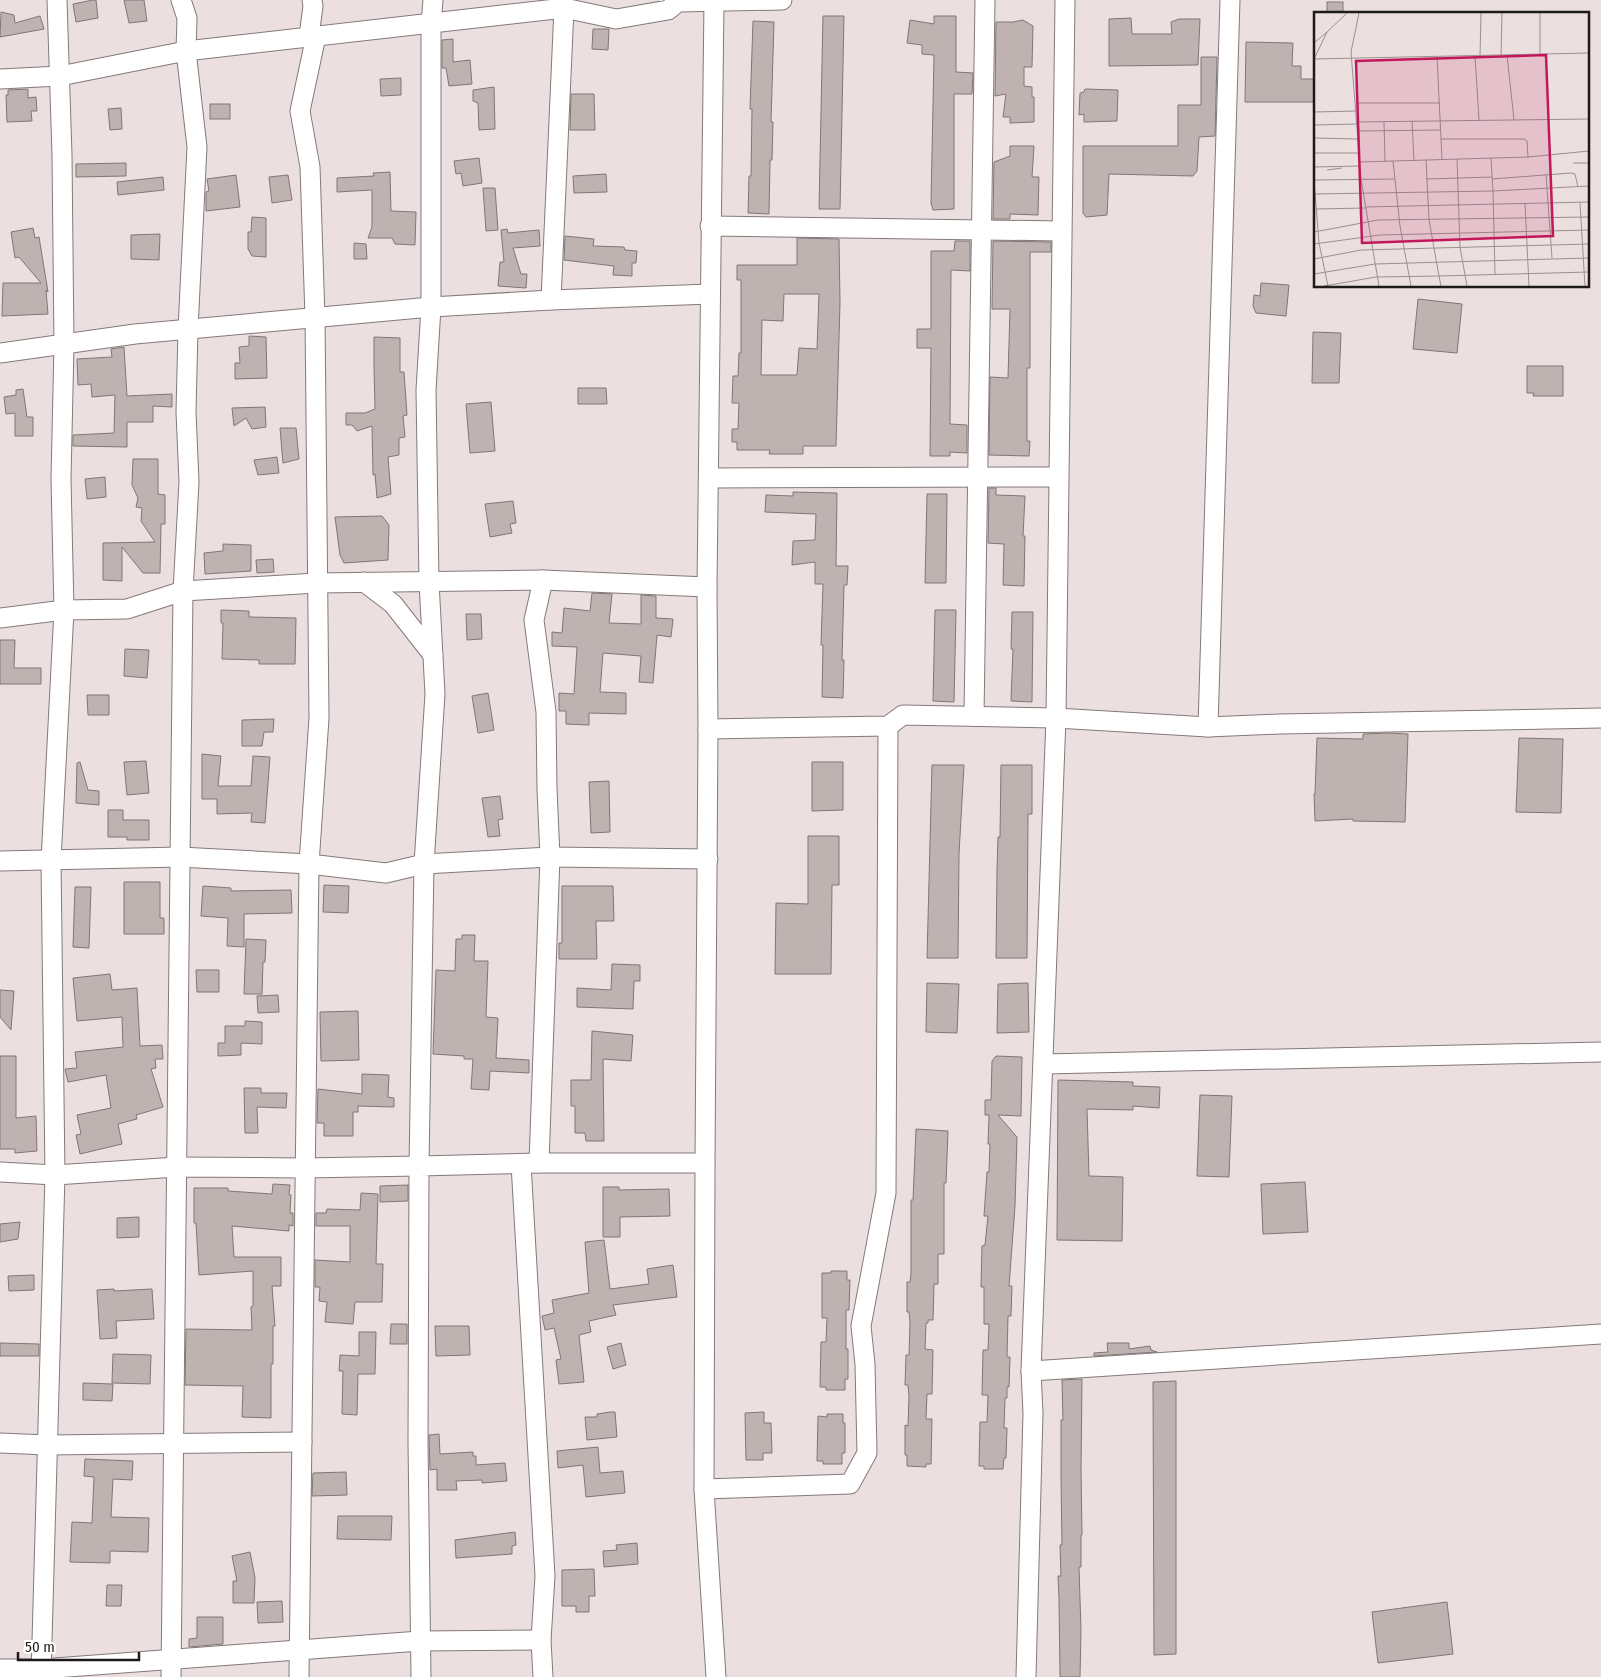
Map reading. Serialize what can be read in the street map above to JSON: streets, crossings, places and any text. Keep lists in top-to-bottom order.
{
  "scale_bar": "50 m"
}
